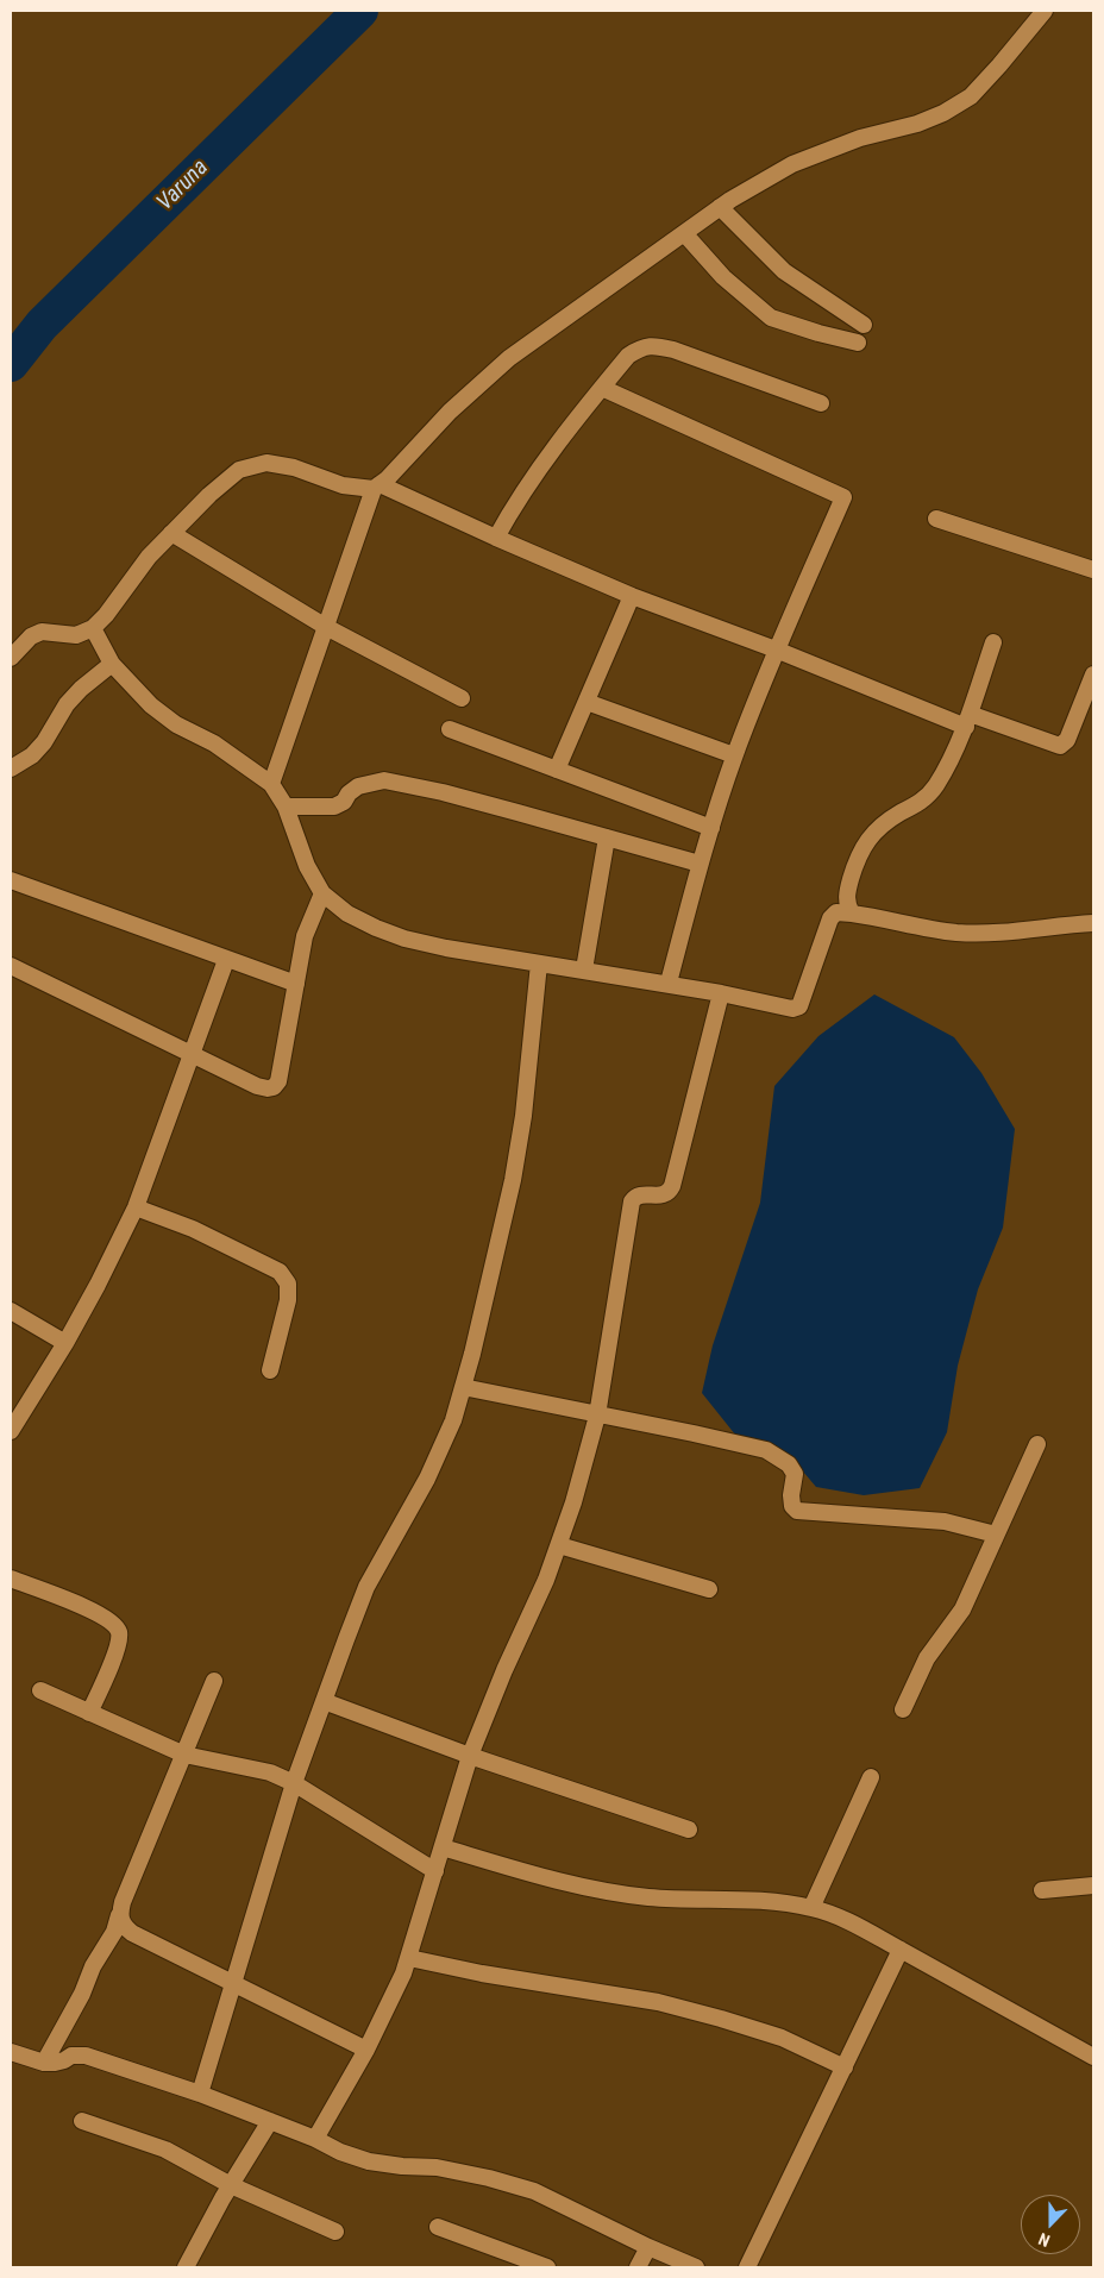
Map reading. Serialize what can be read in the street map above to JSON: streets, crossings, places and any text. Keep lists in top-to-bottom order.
{
  "water": ["Varuna"],
  "north": "bottom"
}
